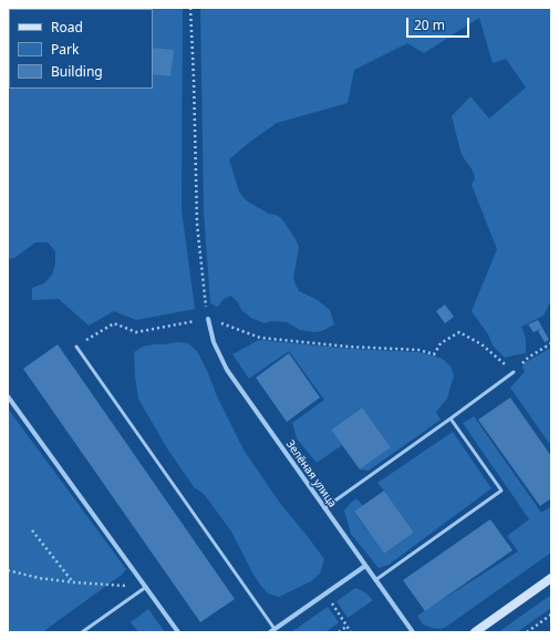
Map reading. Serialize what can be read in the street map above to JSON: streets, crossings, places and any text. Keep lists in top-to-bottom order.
{
  "streets": {
    "street": ["Зелёная улица"]
  },
  "legend": ["Road", "Park", "Building"],
  "scale_bar": "20 m"
}
